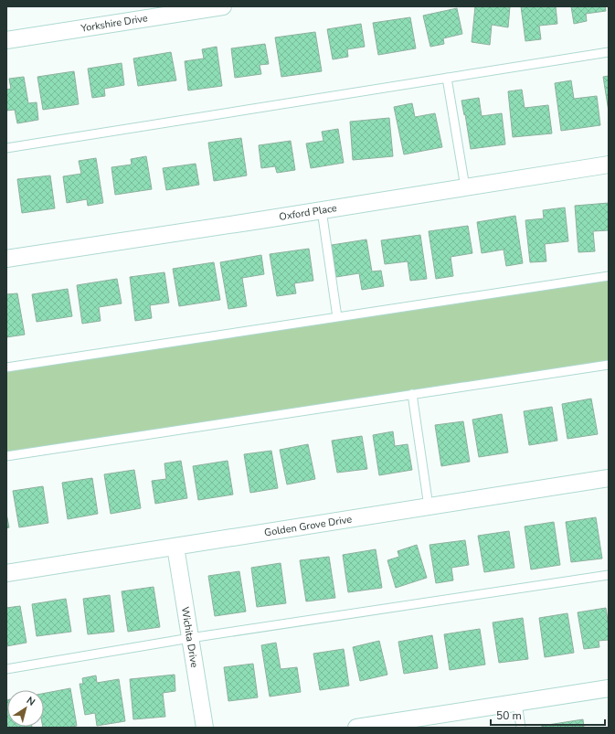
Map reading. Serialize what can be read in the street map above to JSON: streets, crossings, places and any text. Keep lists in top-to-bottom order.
{
  "streets": {
    "street": [
      "Yorkshire Drive",
      "Oxford Place",
      "Golden Grove Drive",
      "Wichita Drive"
    ]
  },
  "crossings": [
    ["Golden Grove Drive", "Wichita Drive"]
  ],
  "scale_bar": "50 m",
  "north": "top right"
}
